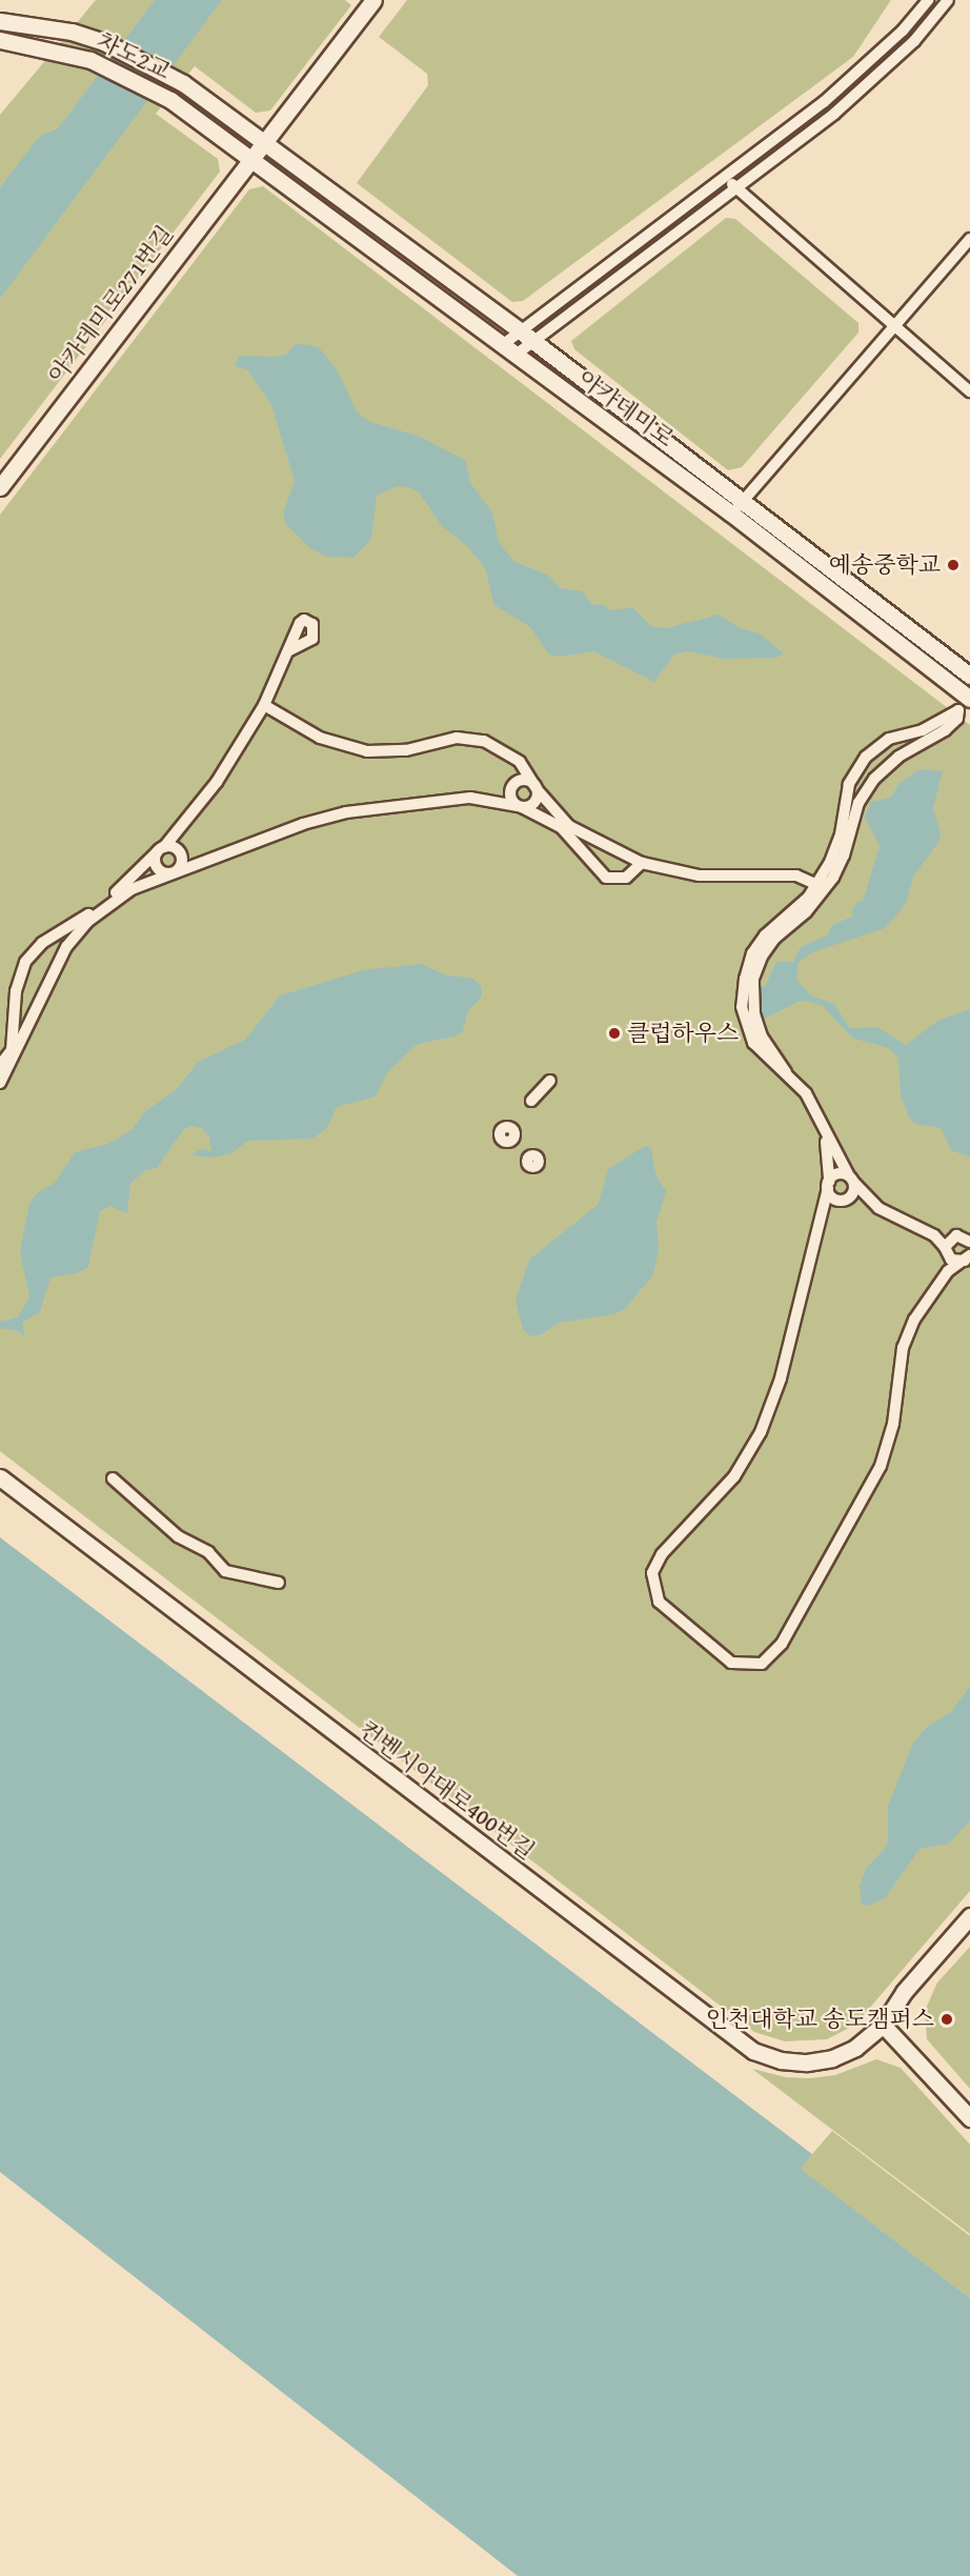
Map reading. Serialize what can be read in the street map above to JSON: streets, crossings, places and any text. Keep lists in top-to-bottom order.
{
  "streets": {
    "main road": [
      "차도2교",
      "아카데미로271번길",
      "아카데미로",
      "컨벤시아대로400번길"
    ]
  },
  "crossings": [
    ["차도2교", "아카데미로271번길"],
    ["차도2교", "아카데미로"],
    ["아카데미로271번길", "아카데미로"]
  ],
  "places": ["예송중학교", "클럽하우스", "인천대학교 송도캠퍼스"]
}
